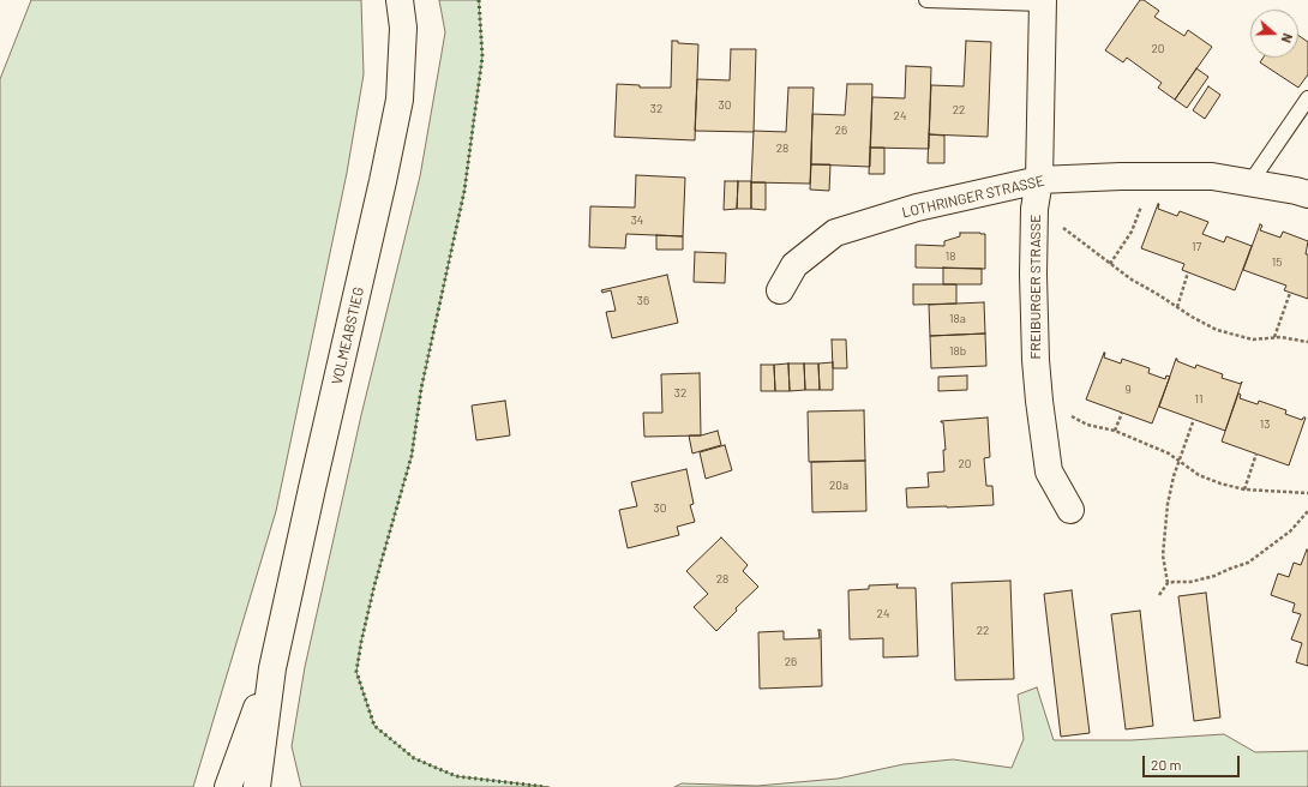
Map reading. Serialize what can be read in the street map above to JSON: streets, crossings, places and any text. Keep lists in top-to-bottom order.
{
  "streets": {
    "street": ["LOTHRINGER STRASSE", "FREIBURGER STRASSE", "VOLMEABSTIEG"]
  },
  "crossings": [
    ["LOTHRINGER STRASSE", "FREIBURGER STRASSE"]
  ],
  "house_numbers": [
    "20",
    "30",
    "32",
    "22",
    "24",
    "26",
    "28",
    "34",
    "17",
    "18",
    "15",
    "36",
    "18a",
    "18b",
    "9",
    "32",
    "11",
    "13",
    "20",
    "20a",
    "30",
    "28",
    "24",
    "22",
    "26"
  ],
  "scale_bar": "20 m",
  "north": "right"
}
